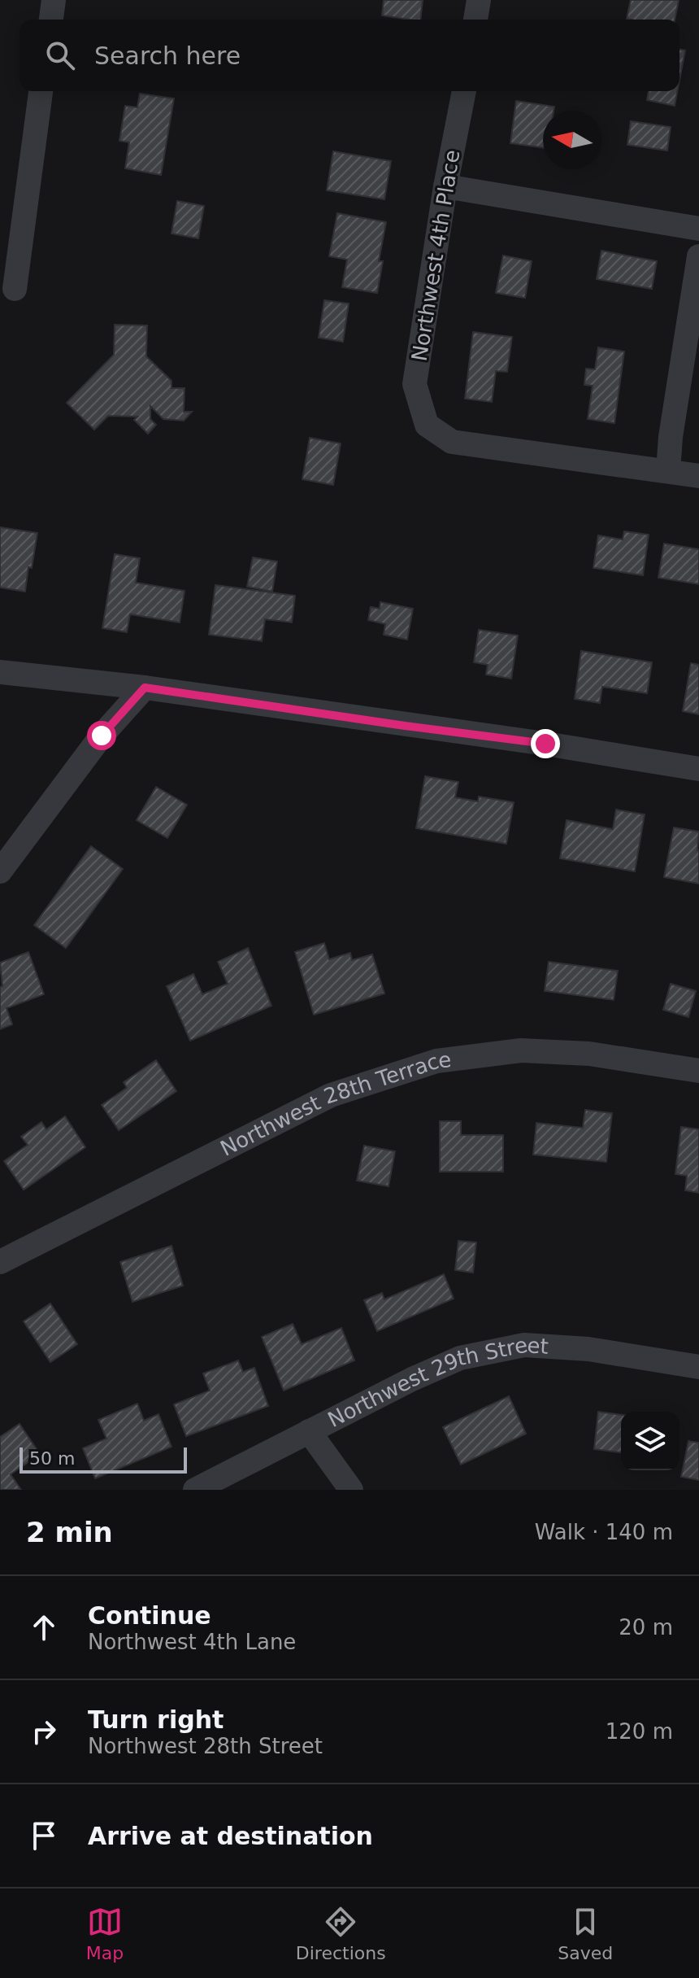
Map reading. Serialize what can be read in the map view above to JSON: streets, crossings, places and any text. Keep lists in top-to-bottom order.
{
  "streets": {
    "street": ["Northwest 4th Place", "Northwest 28th Terrace", "Northwest 29th Street"]
  },
  "scale_bar": "50 m",
  "north": "left",
  "page": {
    "search": "Search here",
    "scale": "50 m",
    "heading": ["2 min", "Walk · 140 m"],
    "list": [
      ["Continue", "Northwest 4th Lane", "20 m"],
      ["Turn right", "Northwest 28th Street", "120 m"],
      "Arrive at destination"
    ],
    "nav": ["Map", "Directions", "Saved"]
  }
}
